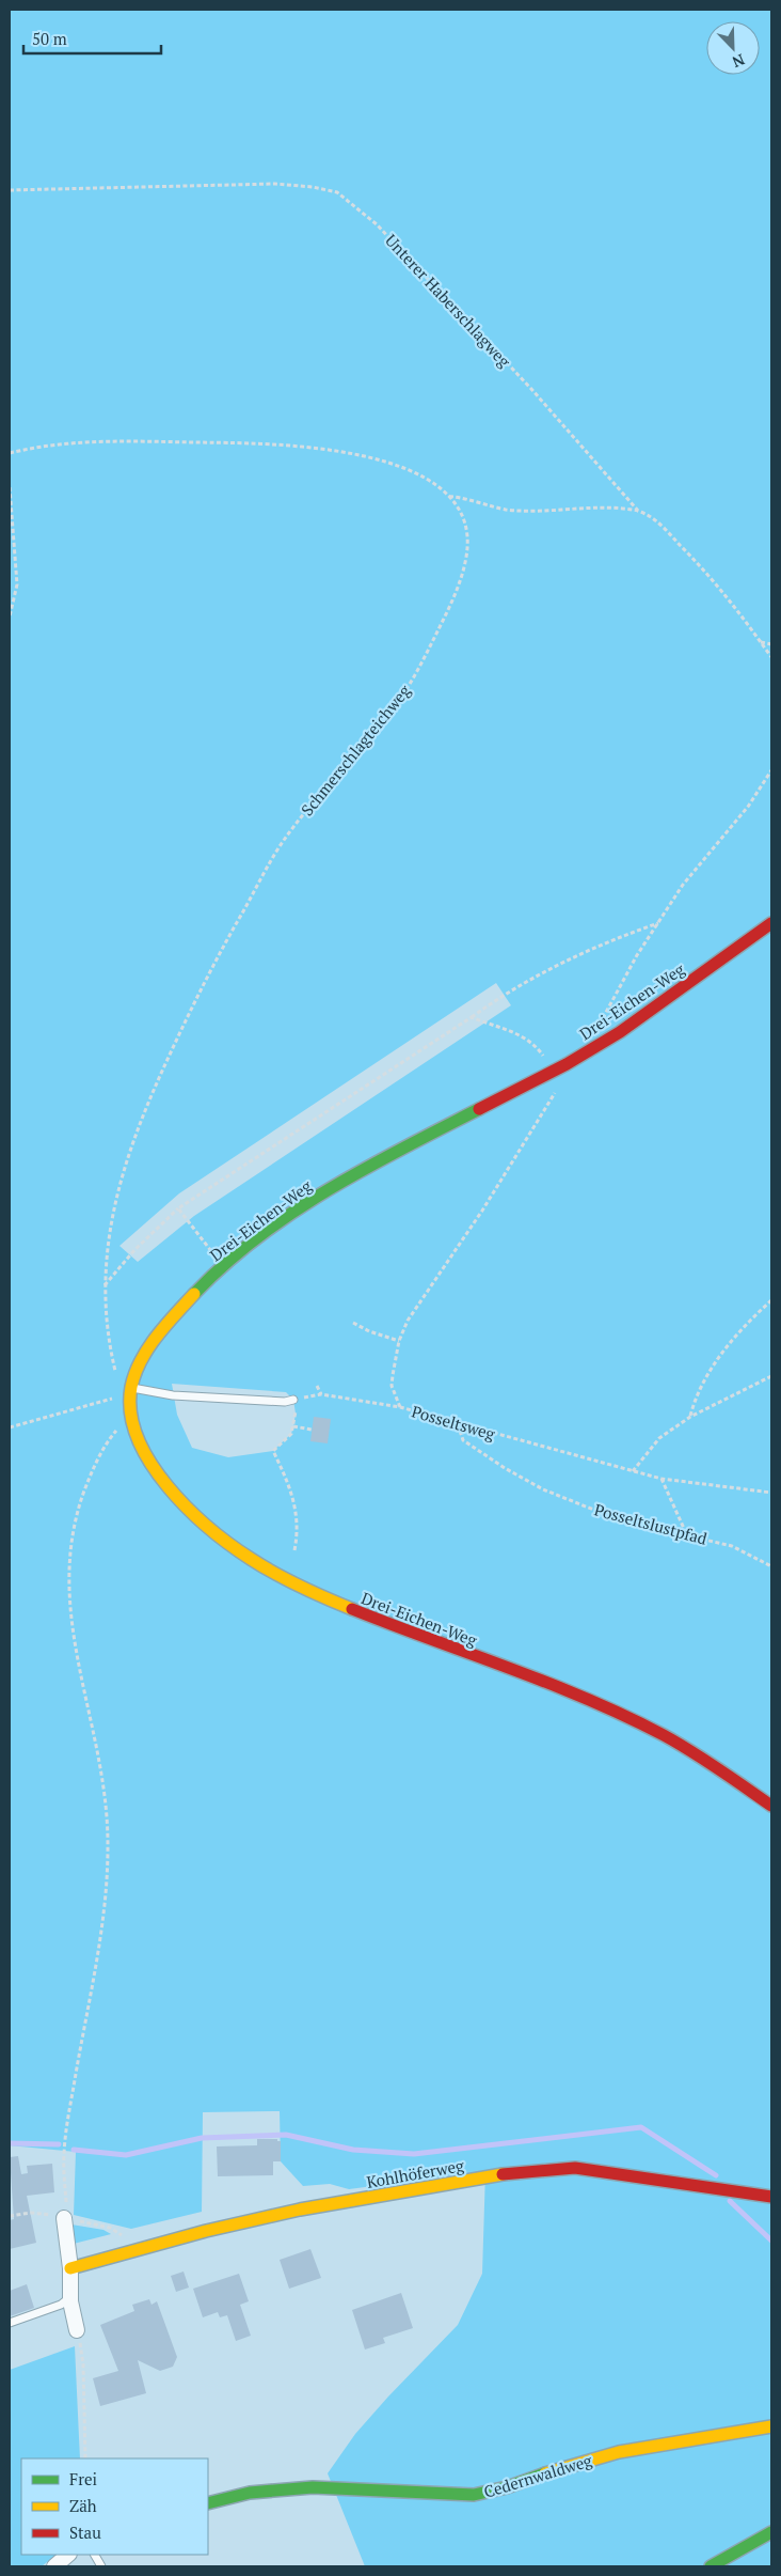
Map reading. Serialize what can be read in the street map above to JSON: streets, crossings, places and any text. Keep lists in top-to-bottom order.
{
  "streets": {
    "street": ["Drei-Eichen-Weg", "Kohlhöferweg", "Cedernwaldweg"],
    "path": [
      "Unterer Haberschlagweg",
      "Schmerschlagteichweg",
      "Posseltsweg",
      "Posseltslustpfad"
    ]
  },
  "crossings": [
    ["Schmerschlagteichweg", "Drei-Eichen-Weg"],
    ["Posseltsweg", "Posseltslustpfad"]
  ],
  "legend": ["Frei", "Zäh", "Stau"],
  "scale_bar": "50 m",
  "north": "bottom right"
}
